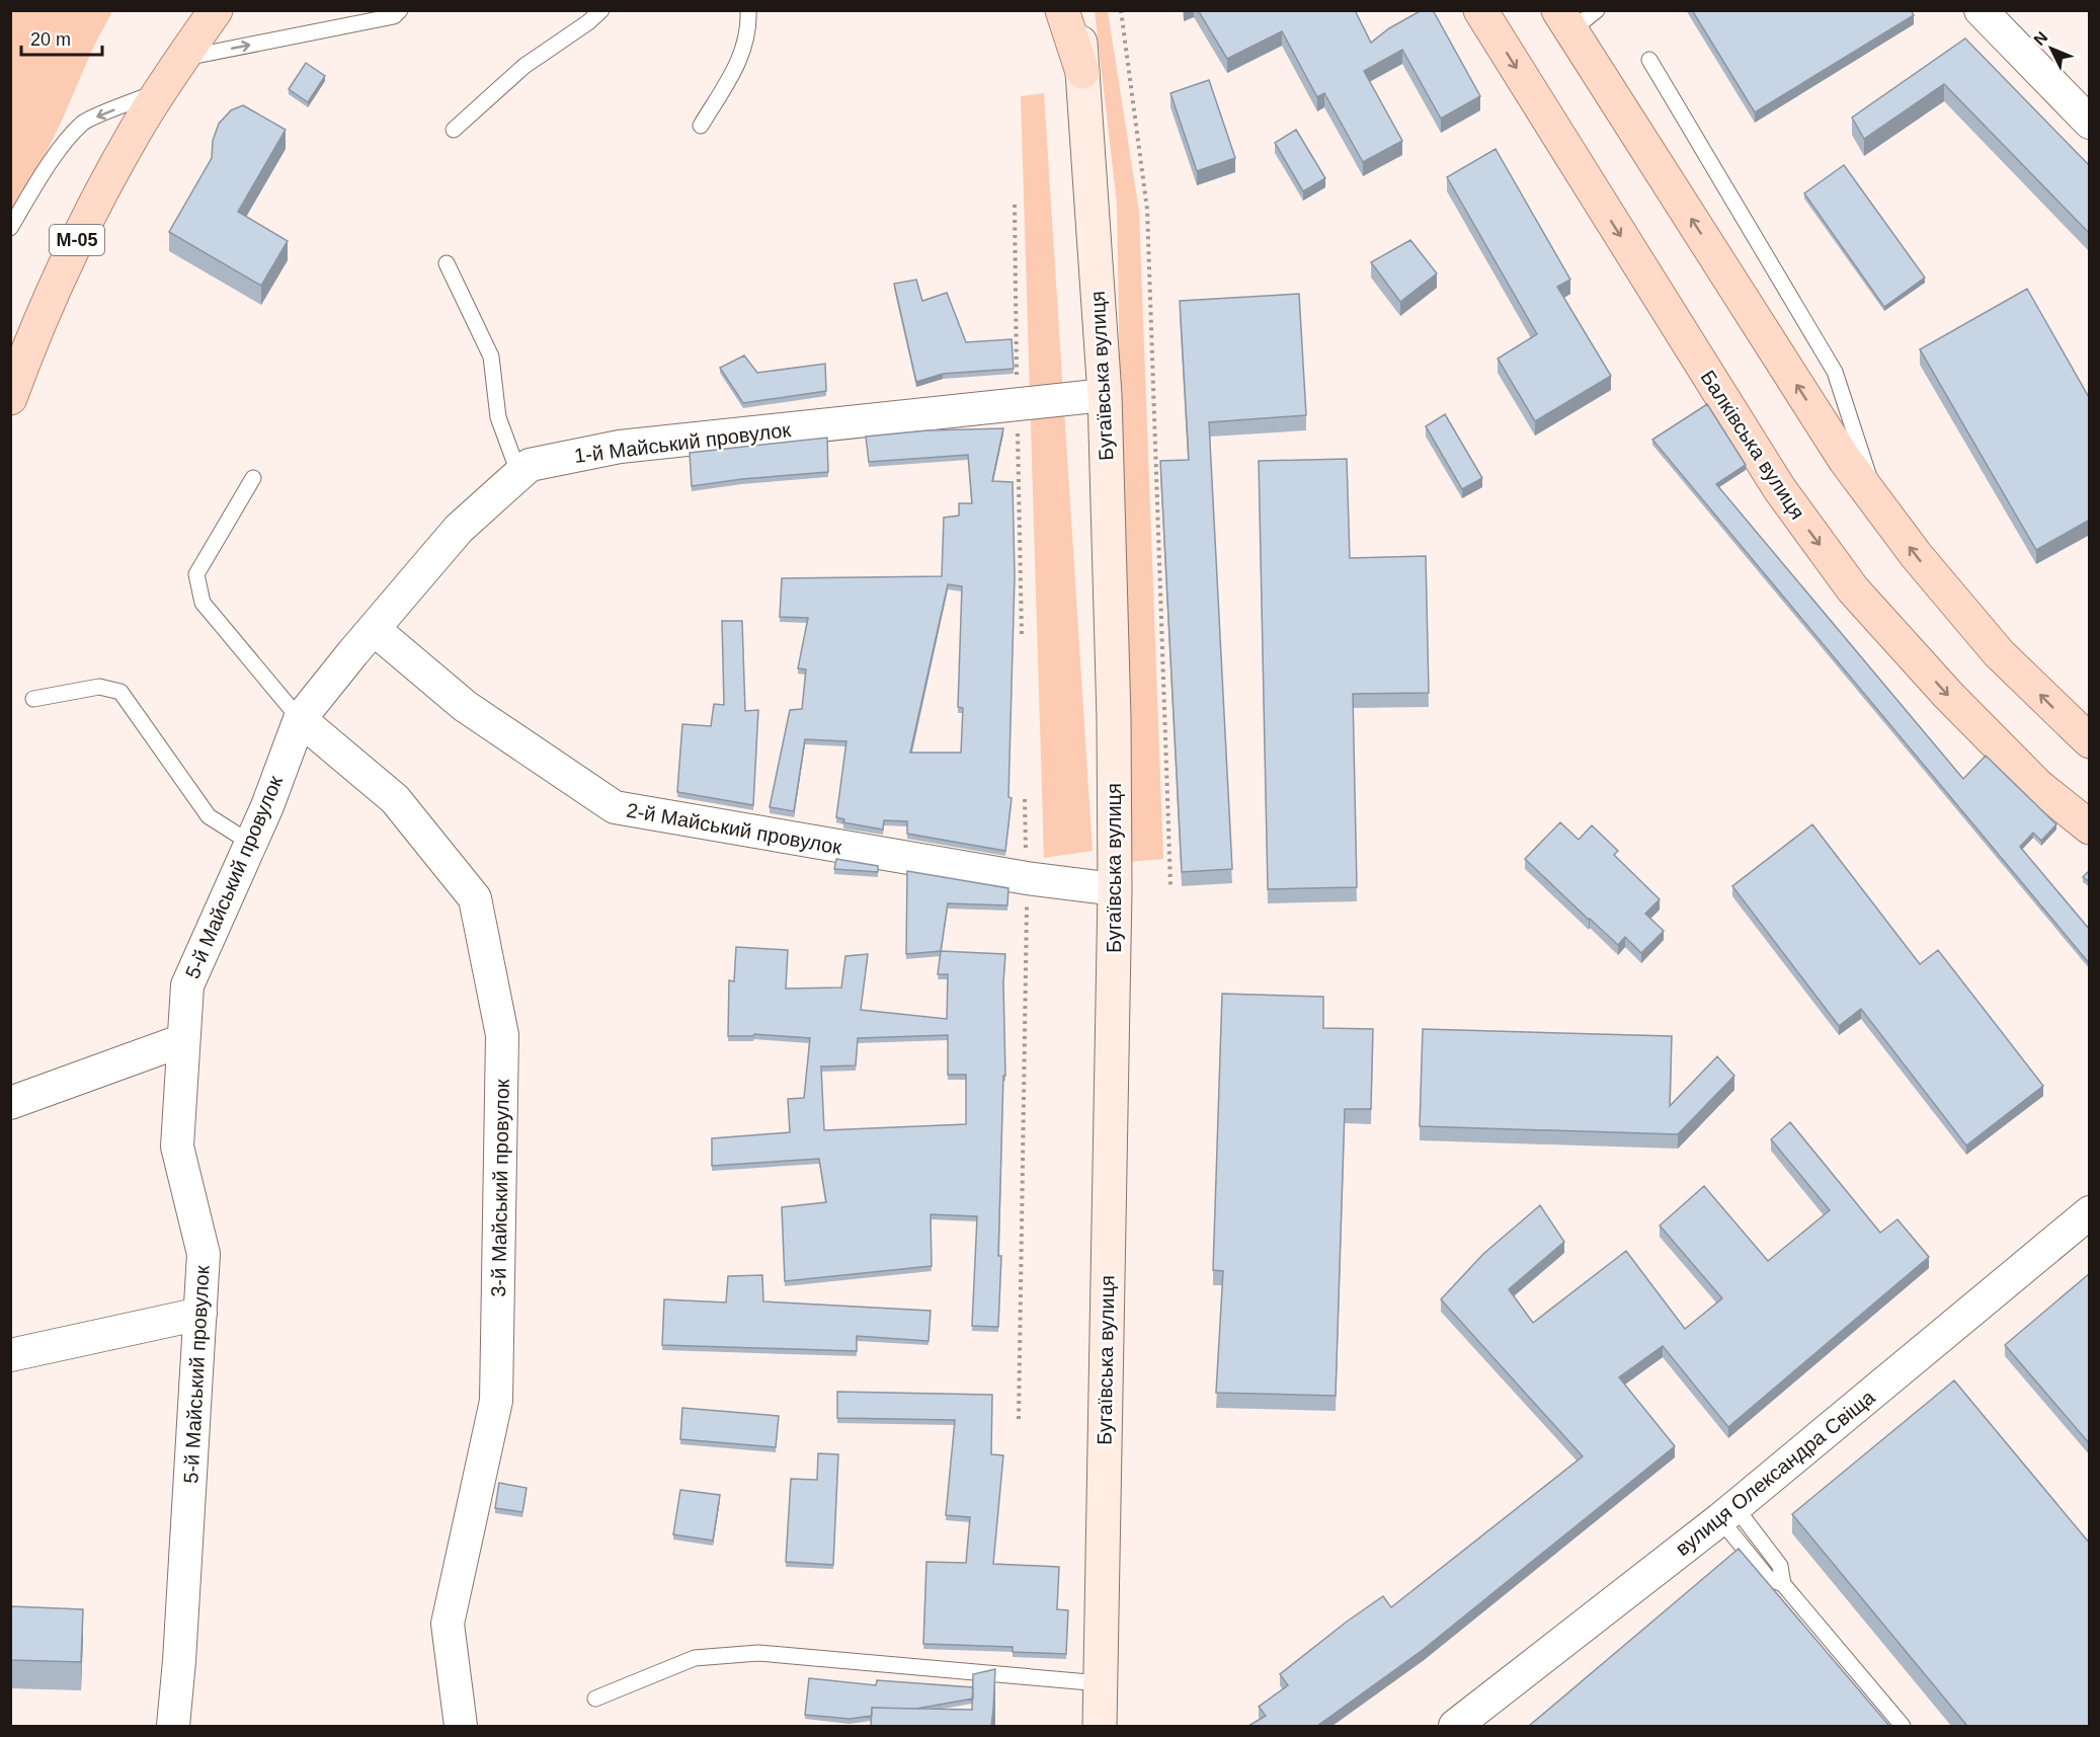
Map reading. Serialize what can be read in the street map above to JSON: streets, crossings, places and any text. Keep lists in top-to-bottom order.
{
  "streets": {
    "main road": ["М-05", "Бугаївська вулиця", "Балківська вулиця"],
    "street": [
      "1-й Майський провулок",
      "2-й Майський провулок",
      "5-й Майський провулок",
      "3-й Майський провулок",
      "вулиця Олександра Свіща"
    ]
  },
  "crossings": [
    ["Бугаївська вулиця", "1-й Майський провулок"],
    ["Бугаївська вулиця", "2-й Майський провулок"],
    ["1-й Майський провулок", "2-й Майський провулок"],
    ["1-й Майський провулок", "5-й Майський провулок"],
    ["1-й Майський провулок", "3-й Майський провулок"],
    ["5-й Майський провулок", "3-й Майський провулок"]
  ],
  "scale_bar": "20 m",
  "north": "top left"
}
